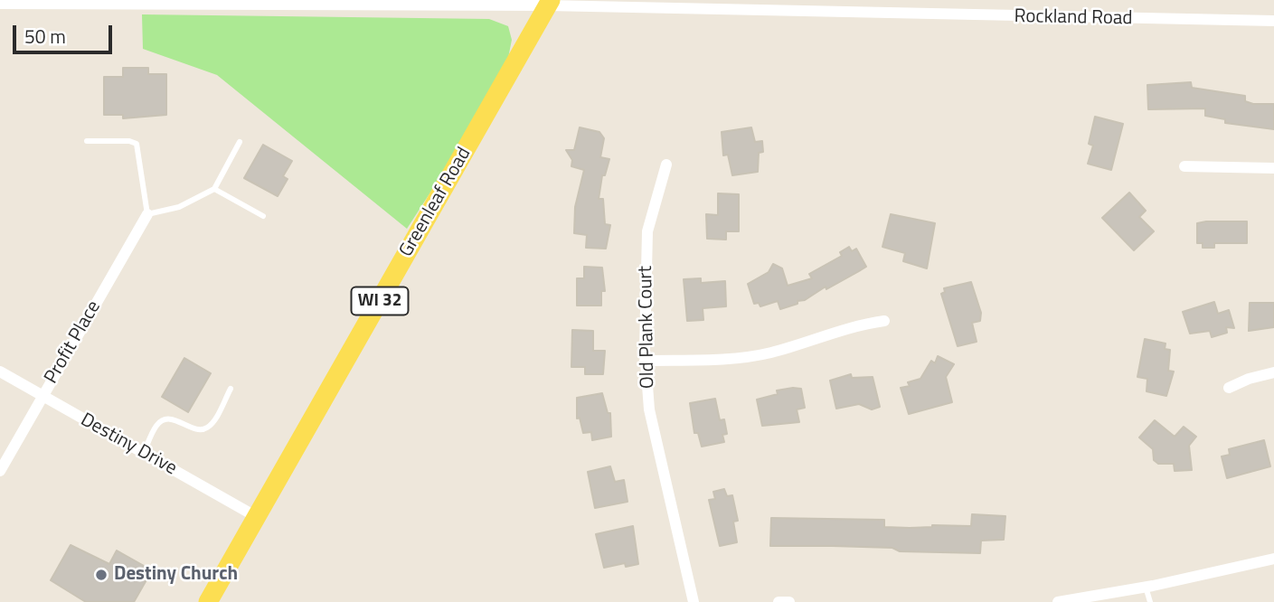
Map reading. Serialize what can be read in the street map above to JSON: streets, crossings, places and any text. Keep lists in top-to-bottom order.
{
  "streets": {
    "main road": ["Greenleaf Road", "WI 32"],
    "street": [
      "Rockland Road",
      "Old Plank Court",
      "Profit Place",
      "Destiny Drive"
    ]
  },
  "crossings": [
    ["Rockland Road", "Greenleaf Road"],
    ["Greenleaf Road", "Destiny Drive"],
    ["Profit Place", "Destiny Drive"]
  ],
  "places": ["Destiny Church"],
  "scale_bar": "50 m"
}
